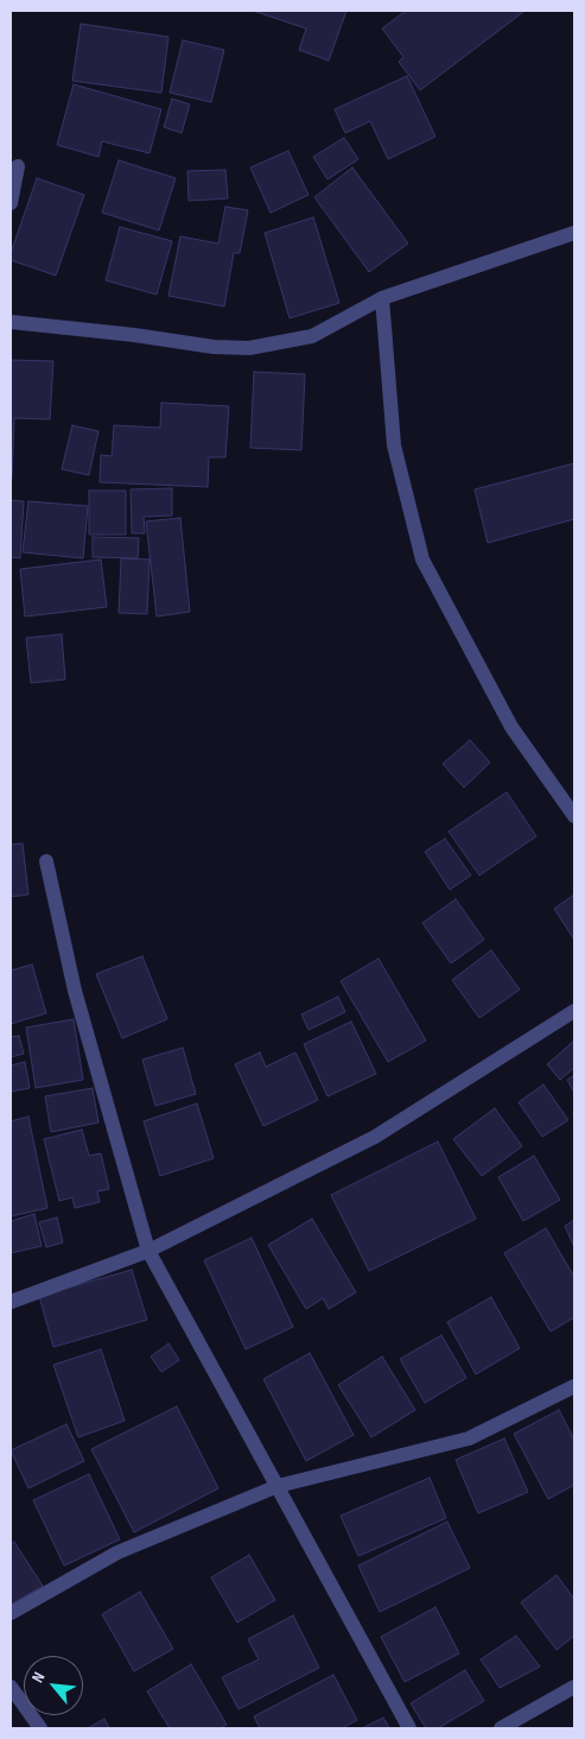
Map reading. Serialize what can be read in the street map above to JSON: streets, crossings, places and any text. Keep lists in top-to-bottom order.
{
  "north": "top left"
}
